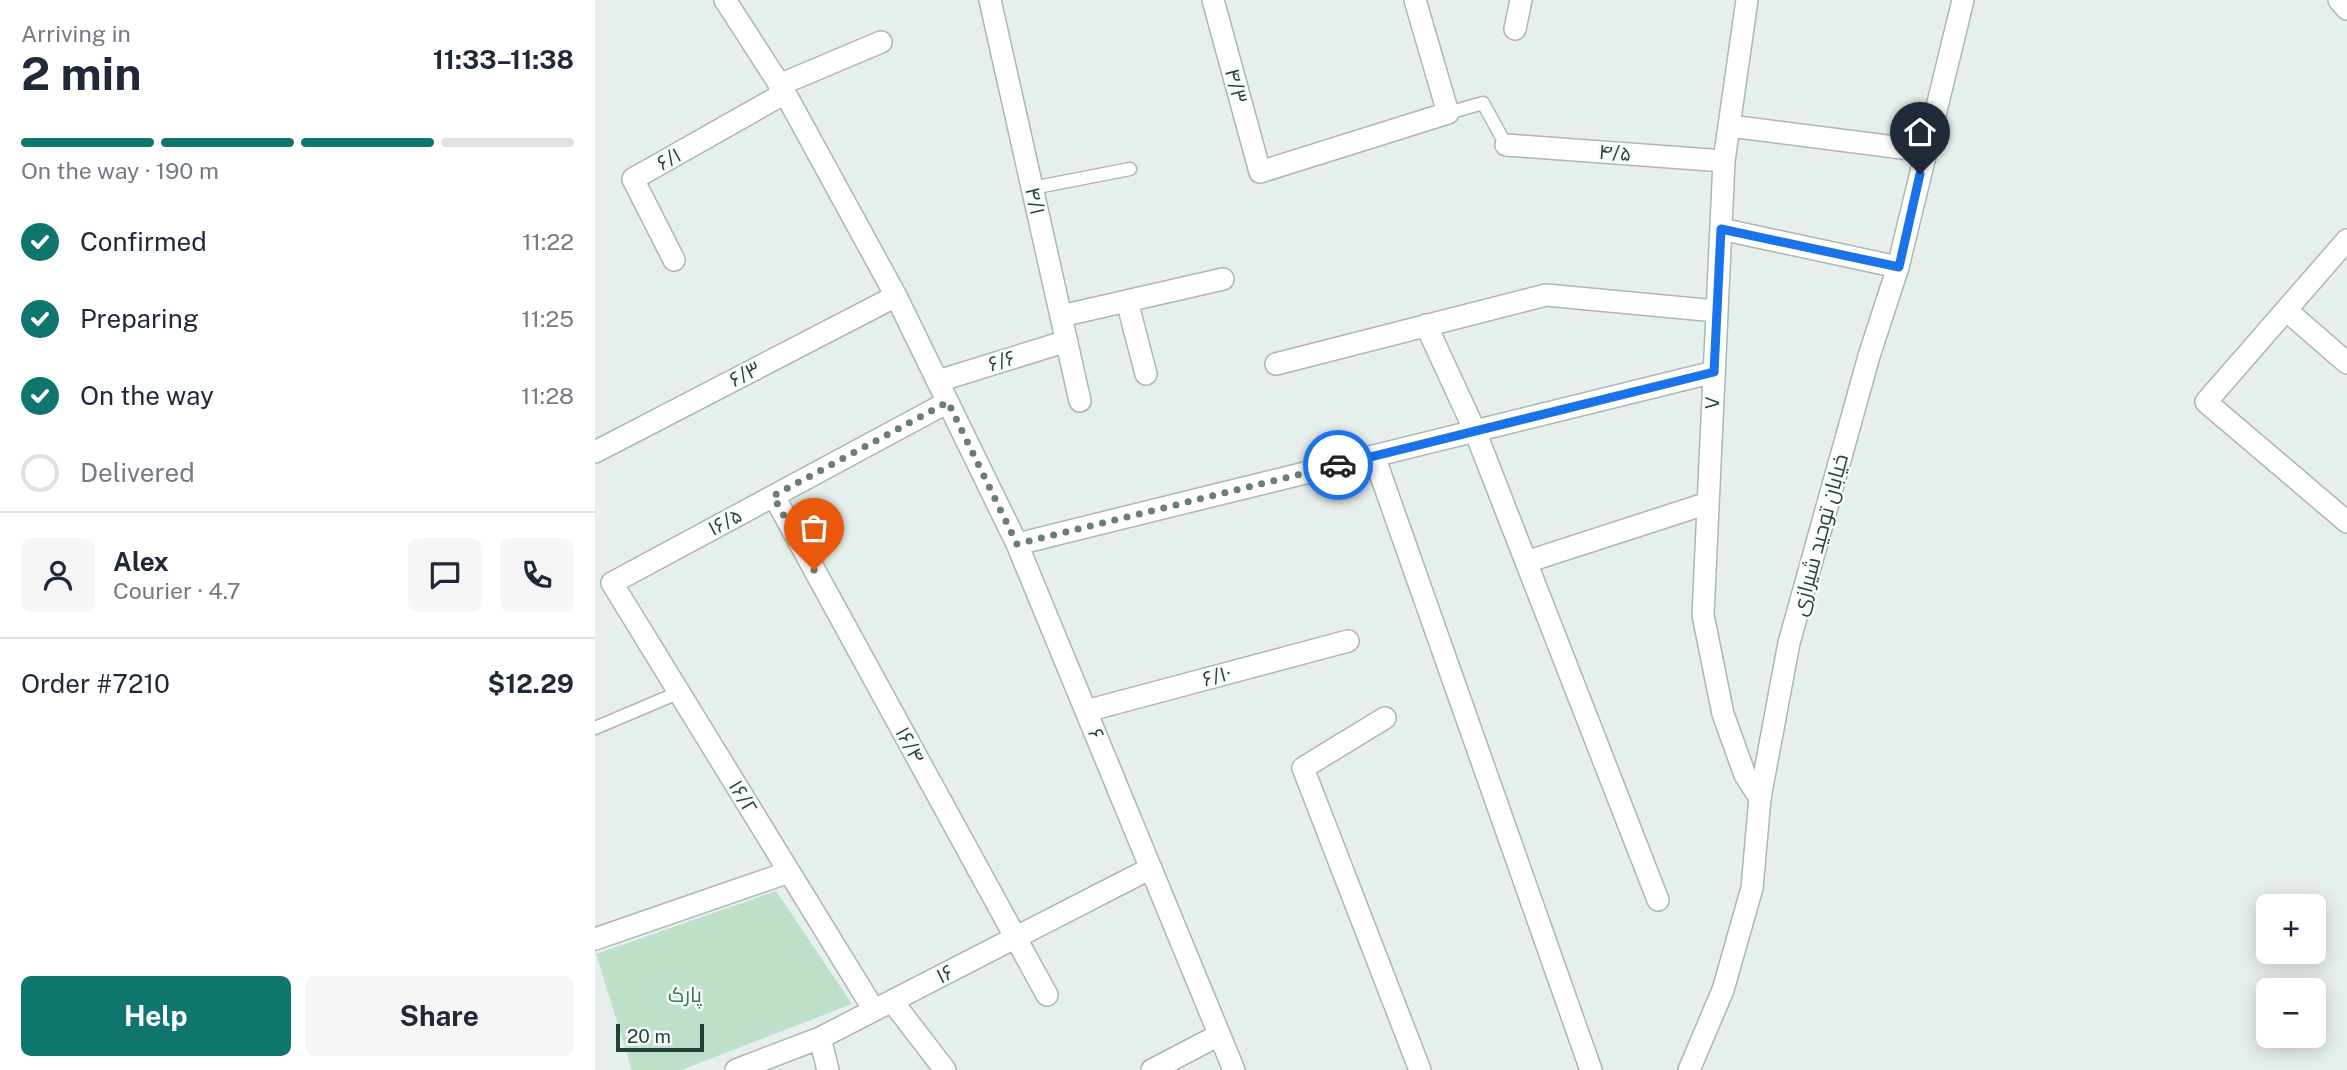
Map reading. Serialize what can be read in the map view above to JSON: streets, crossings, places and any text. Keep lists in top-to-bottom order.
{
  "streets": {
    "street": [
      "۴/۳",
      "۴/۵",
      "۶/۱",
      "۴/۱",
      "۶/۶",
      "۶/۳",
      "۷",
      "۱۶/۵",
      "خیابان توحید شیرازی",
      "۶/۱۰",
      "۶",
      "۱۶/۴",
      "۱۶/۲",
      "۱۶"
    ]
  },
  "crossings": [
    ["۴/۵", "۷"],
    ["۶/۱", "۶"],
    ["۴/۱", "۶/۶"],
    ["۶/۶", "۶"],
    ["۶/۳", "۶"],
    ["۷", "خیابان توحید شیرازی"],
    ["۱۶/۵", "۶"],
    ["۱۶/۵", "۱۶/۴"],
    ["۱۶/۵", "۱۶/۲"],
    ["۶/۱۰", "۶"],
    ["۶", "۱۶"],
    ["۱۶/۴", "۱۶"],
    ["۱۶/۲", "۱۶"]
  ],
  "parks": ["پارک"],
  "scale_bar": "20 m",
  "page": {
    "heading": ["2 min", "Arriving in", "11:33–11:38"],
    "panel": [
      "Alex",
      "Courier · 4.7",
      "Order #7210",
      "$12.29"
    ],
    "bar": "On the way · 190 m",
    "list": [
      ["Confirmed", "11:22"],
      ["Preparing", "11:25"],
      ["On the way", "11:28"],
      "Delivered"
    ],
    "map_buttons": ["+", "−"],
    "buttons": ["Help", "Share"],
    "scale": "20 m"
  }
}
